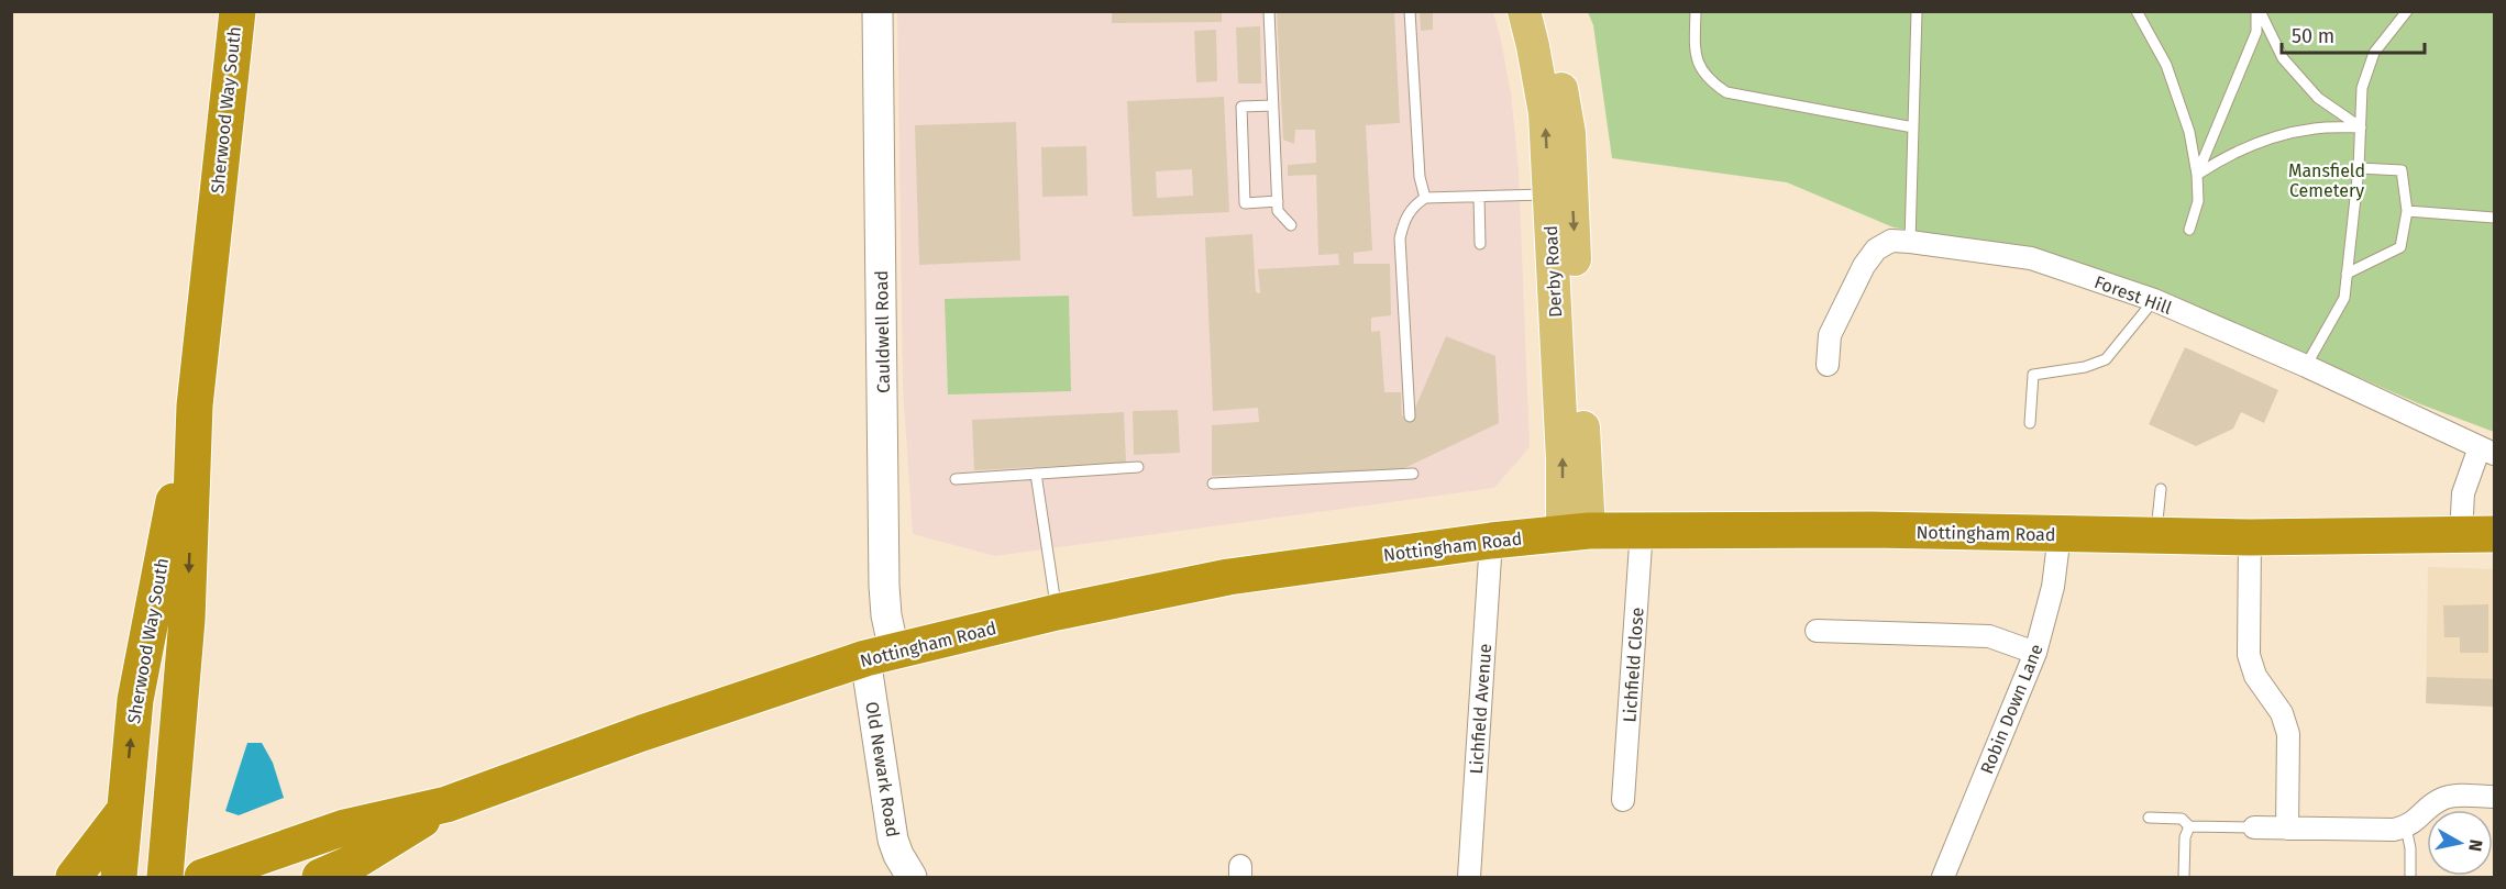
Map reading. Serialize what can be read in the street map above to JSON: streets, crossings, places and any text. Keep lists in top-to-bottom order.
{
  "streets": {
    "highway": ["Sherwood Way South", "Nottingham Road"],
    "main road": ["Derby Road"],
    "street": [
      "Forest Hill",
      "Cauldwell Road",
      "Lichfield Close",
      "Lichfield Avenue",
      "Robin Down Lane",
      "Old Newark Road"
    ]
  },
  "crossings": [
    ["Derby Road", "Nottingham Road"],
    ["Cauldwell Road", "Nottingham Road"],
    ["Cauldwell Road", "Old Newark Road"],
    ["Nottingham Road", "Lichfield Close"],
    ["Nottingham Road", "Lichfield Avenue"],
    ["Nottingham Road", "Robin Down Lane"],
    ["Nottingham Road", "Old Newark Road"]
  ],
  "parks": ["Mansfield Cemetery"],
  "scale_bar": "50 m",
  "north": "right"
}
